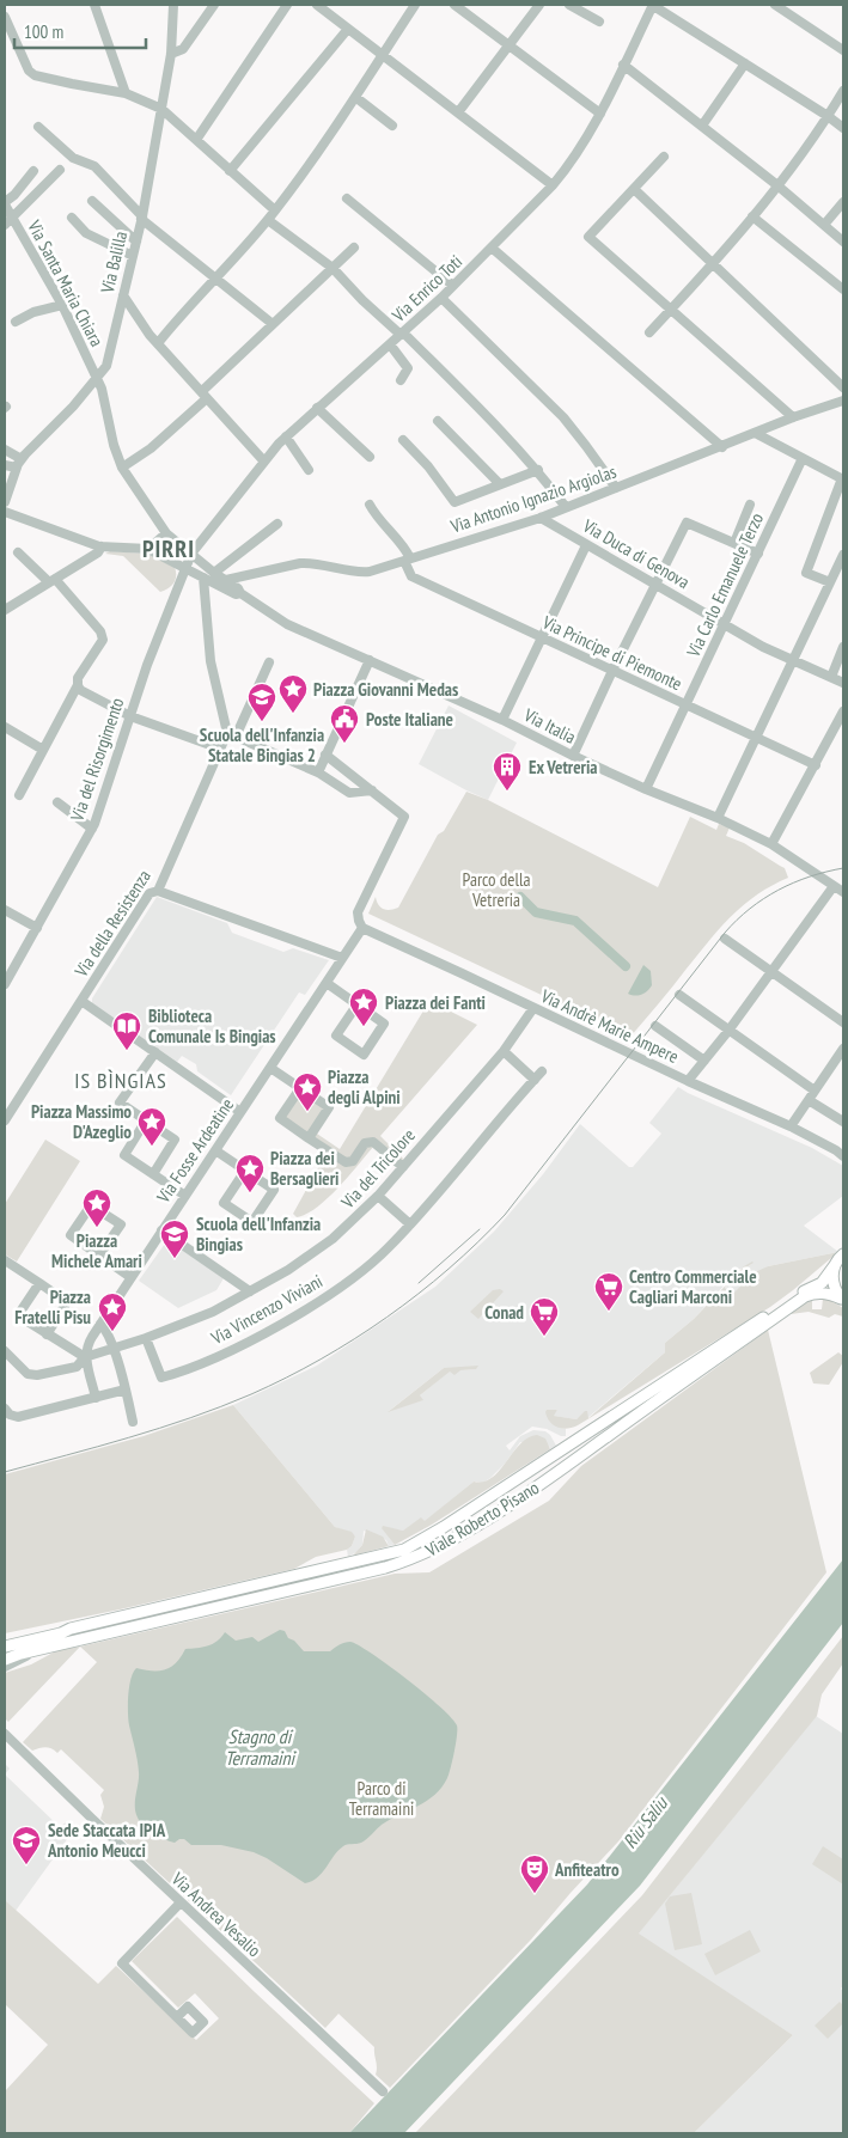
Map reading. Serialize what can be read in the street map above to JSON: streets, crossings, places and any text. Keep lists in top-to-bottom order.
{
  "streets": {
    "main road": ["Viale Roberto Pisano"],
    "street": [
      "Via Balilla",
      "Via Santa Maria Chiara",
      "Via Enrico Toti",
      "Via Antonio Ignazio Argiolas",
      "Via Duca di Genova",
      "Via Carlo Emanuele Terzo",
      "Via Principe di Piemonte",
      "Via Italia",
      "Via del Risorgimento",
      "Via della Resistenza",
      "Via Andrè Marie Ampere",
      "Via Fosse Ardeatine",
      "Via del Tricolore",
      "Via Vincenzo Viviani",
      "Via Andrea Vesalio"
    ]
  },
  "crossings": [
    ["Via Balilla", "Via Santa Maria Chiara"],
    ["Via Enrico Toti", "Via del Risorgimento"],
    ["Via Antonio Ignazio Argiolas", "Via Duca di Genova"],
    ["Via Antonio Ignazio Argiolas", "Via Principe di Piemonte"],
    ["Via Duca di Genova", "Via Carlo Emanuele Terzo"],
    ["Via Carlo Emanuele Terzo", "Via Principe di Piemonte"],
    ["Via Carlo Emanuele Terzo", "Via Italia"],
    ["Via Andrè Marie Ampere", "Via Fosse Ardeatine"],
    ["Via Andrè Marie Ampere", "Via del Tricolore"],
    ["Via del Tricolore", "Via Vincenzo Viviani"]
  ],
  "districts": ["PIRRI", "IS BÌNGIAS"],
  "water": ["Stagno di Terramaini", "Riu Saliu"],
  "parks": ["Parco della Vetreria", "Parco di Terramaini"],
  "places": {
    "place": [
      "Piazza Giovanni Medas",
      "Piazza dei Fanti",
      "Piazza degli Alpini",
      "Piazza Massimo D'Azeglio",
      "Piazza dei Bersaglieri",
      "Piazza Michele Amari",
      "Piazza Fratelli Pisu"
    ],
    "school or university": ["Scuola dell'Infanzia Statale Bingias 2", "Scuola dell'Infanzia Bingias", "Sede Staccata IPIA Antonio Meucci"],
    "public building": ["Poste Italiane"],
    "building": ["Ex Vetreria"],
    "library": ["Biblioteca Comunale Is Bingias"],
    "supermarket": ["Centro Commerciale Cagliari Marconi", "Conad"],
    "theatre": ["Anfiteatro"]
  },
  "scale_bar": "100 m"
}
